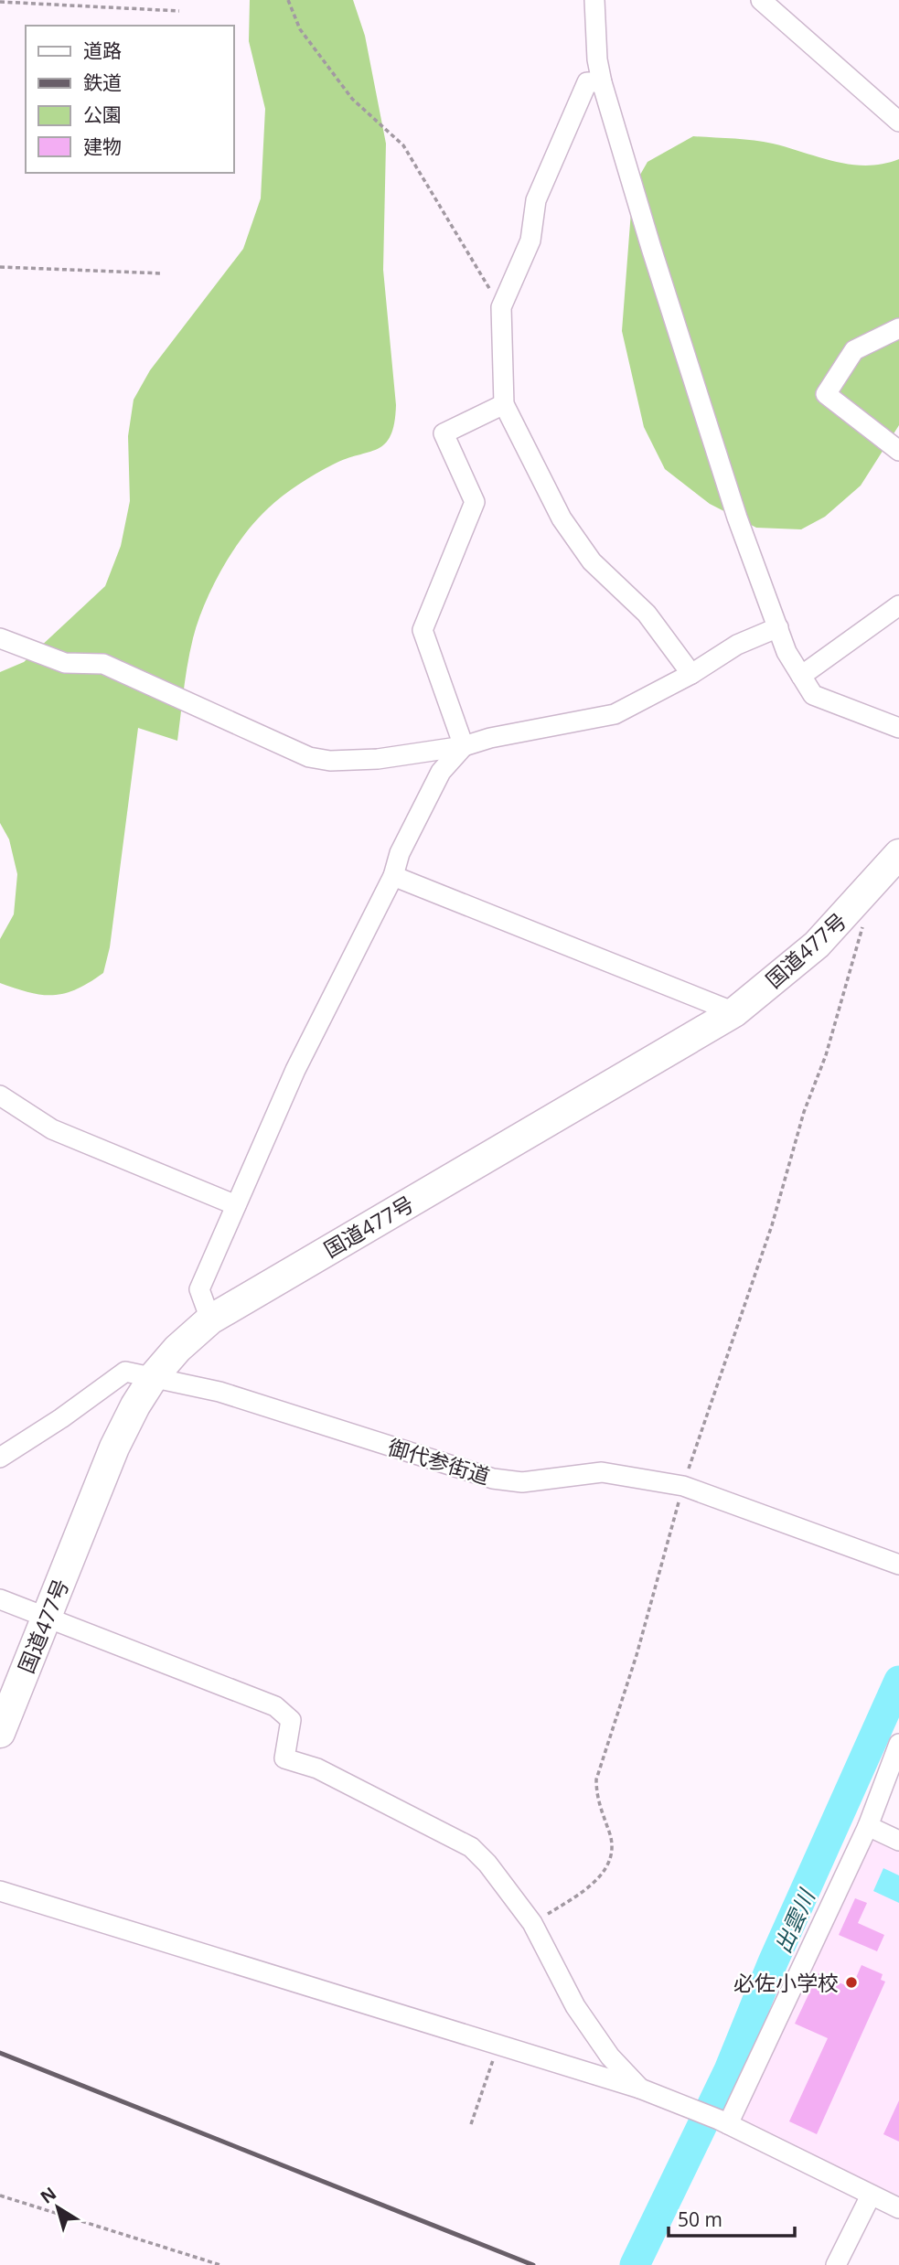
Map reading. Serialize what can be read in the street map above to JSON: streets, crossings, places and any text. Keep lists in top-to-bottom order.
{
  "streets": {
    "highway": ["国道477号"],
    "street": ["御代参街道"]
  },
  "crossings": [
    ["国道477号", "御代参街道"]
  ],
  "water": ["出雲川"],
  "places": ["必佐小学校"],
  "legend": [
    "道路",
    "鉄道",
    "公園",
    "建物"
  ],
  "scale_bar": "50 m",
  "north": "top left"
}
